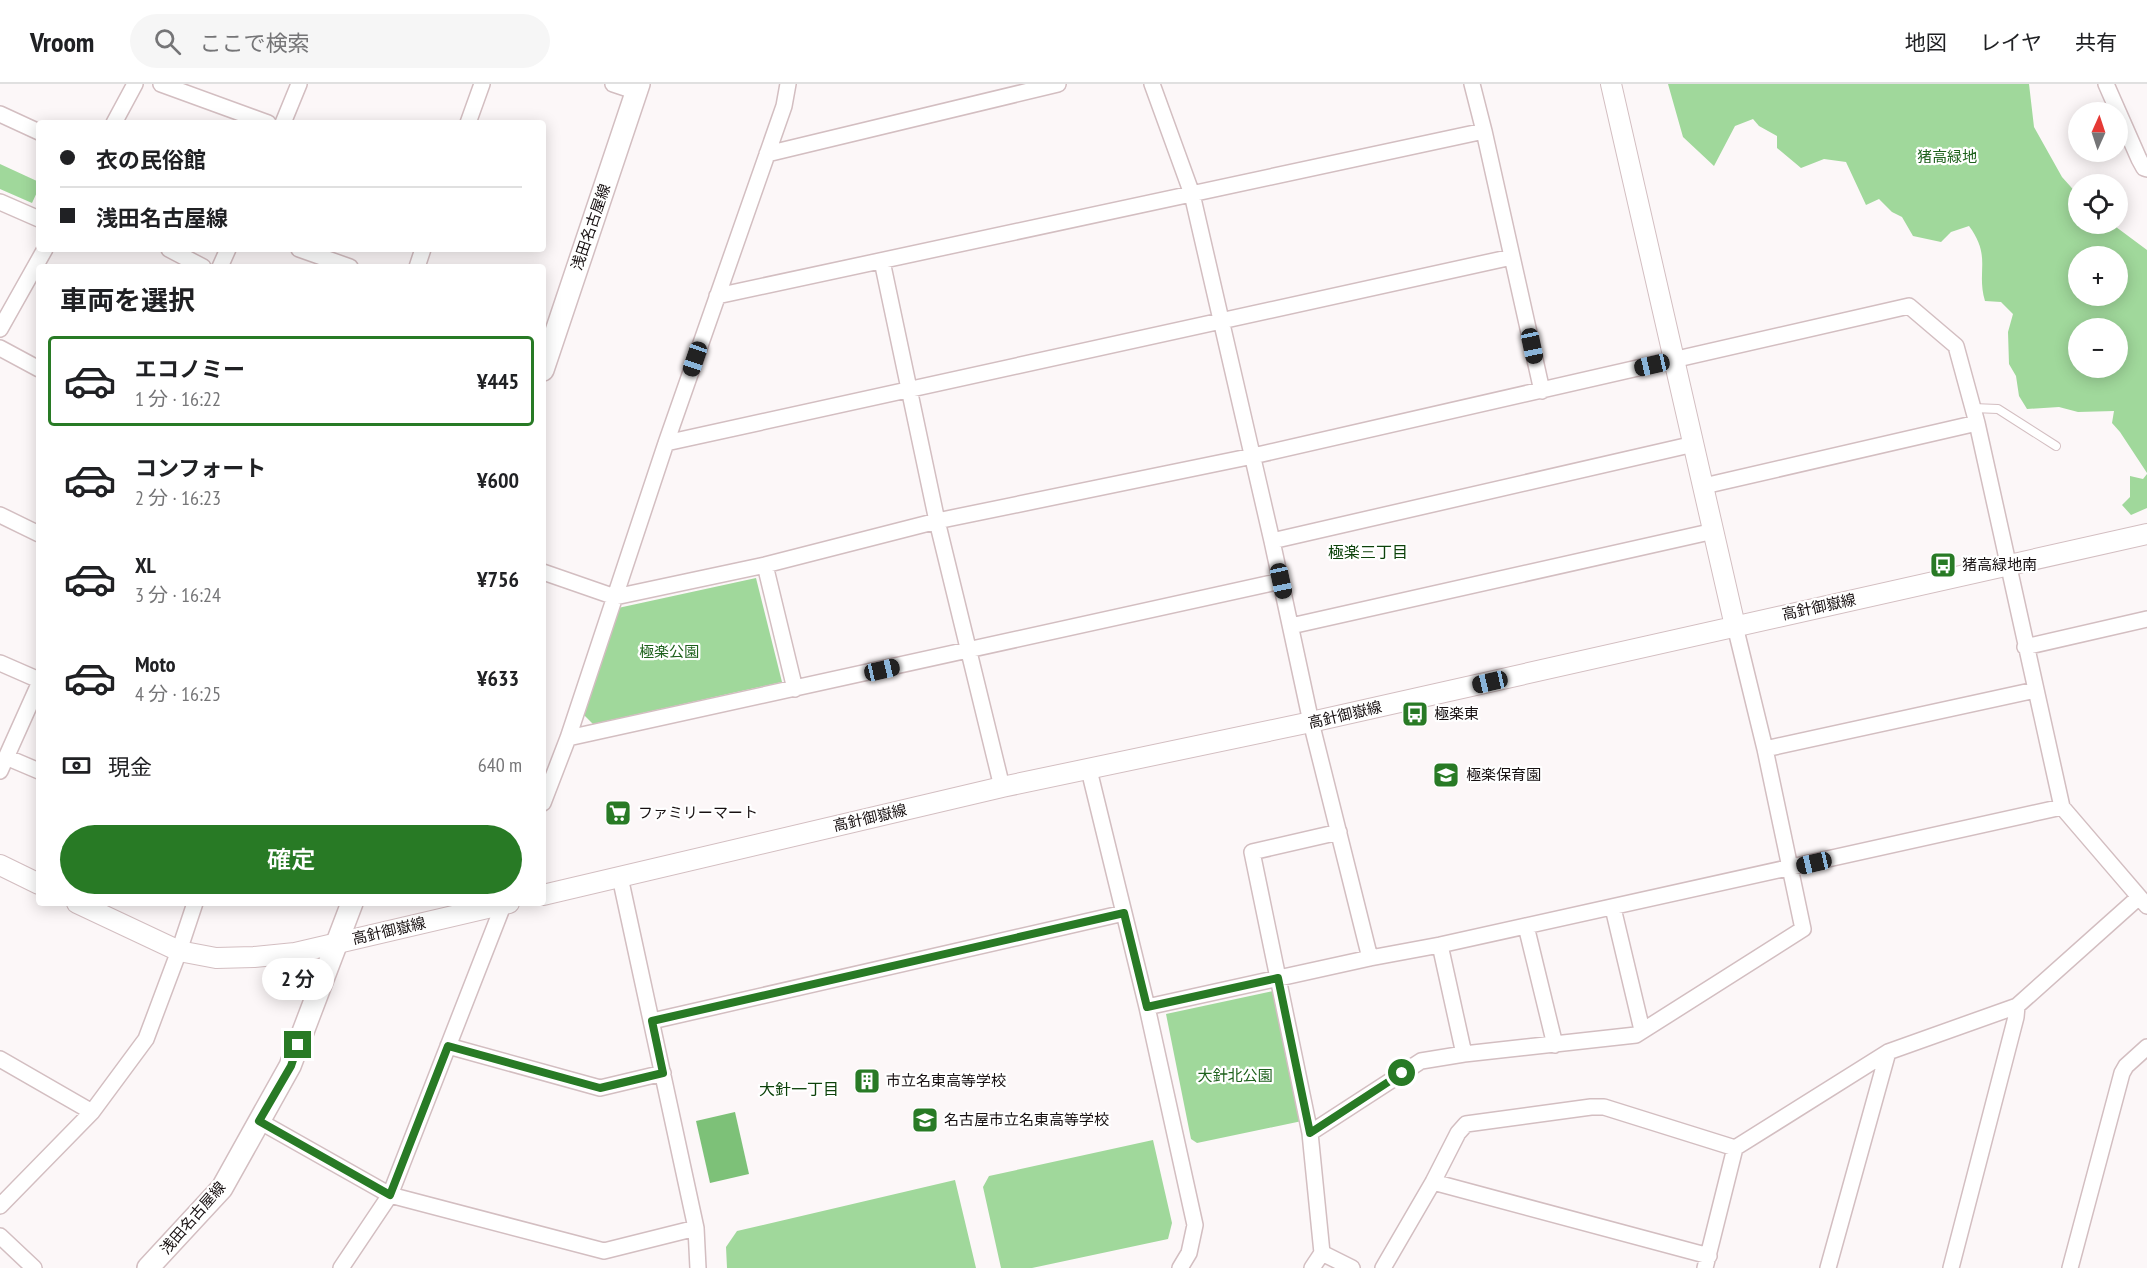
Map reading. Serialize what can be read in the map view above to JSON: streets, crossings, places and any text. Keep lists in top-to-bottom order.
{
  "streets": {
    "main road": ["浅田名古屋線"],
    "street": ["高針御嶽線"]
  },
  "crossings": [
    ["浅田名古屋線", "高針御嶽線"]
  ],
  "districts": ["極楽三丁目", "大針一丁目"],
  "parks": ["猪高緑地", "極楽公園", "大針北公園"],
  "places": {
    "bus stop": ["猪高緑地南", "極楽東"],
    "school or university": ["極楽保育園", "名古屋市立名東高等学校"],
    "supermarket": ["ファミリーマート"],
    "building": ["市立名東高等学校"]
  },
  "north": "top",
  "page": {
    "header": "Vroom",
    "search": "ここで検索",
    "nav": ["地図", "レイヤ", "共有"],
    "map_buttons": ["+", "−"],
    "banner": ["衣の民俗館", "浅田名古屋線"],
    "heading": "車両を選択",
    "list": [
      {
        "name": "エコノミー",
        "note": "1 分 · 16:22",
        "value": "¥445"
      },
      {
        "name": "コンフォート",
        "note": "2 分 · 16:23",
        "value": "¥600"
      },
      {
        "name": "XL",
        "note": "3 分 · 16:24",
        "value": "¥756"
      },
      {
        "name": "Moto",
        "note": "4 分 · 16:25",
        "value": "¥633"
      }
    ],
    "pay": ["現金", "640 m"],
    "buttons": "確定",
    "bubble": "2 分"
  }
}
